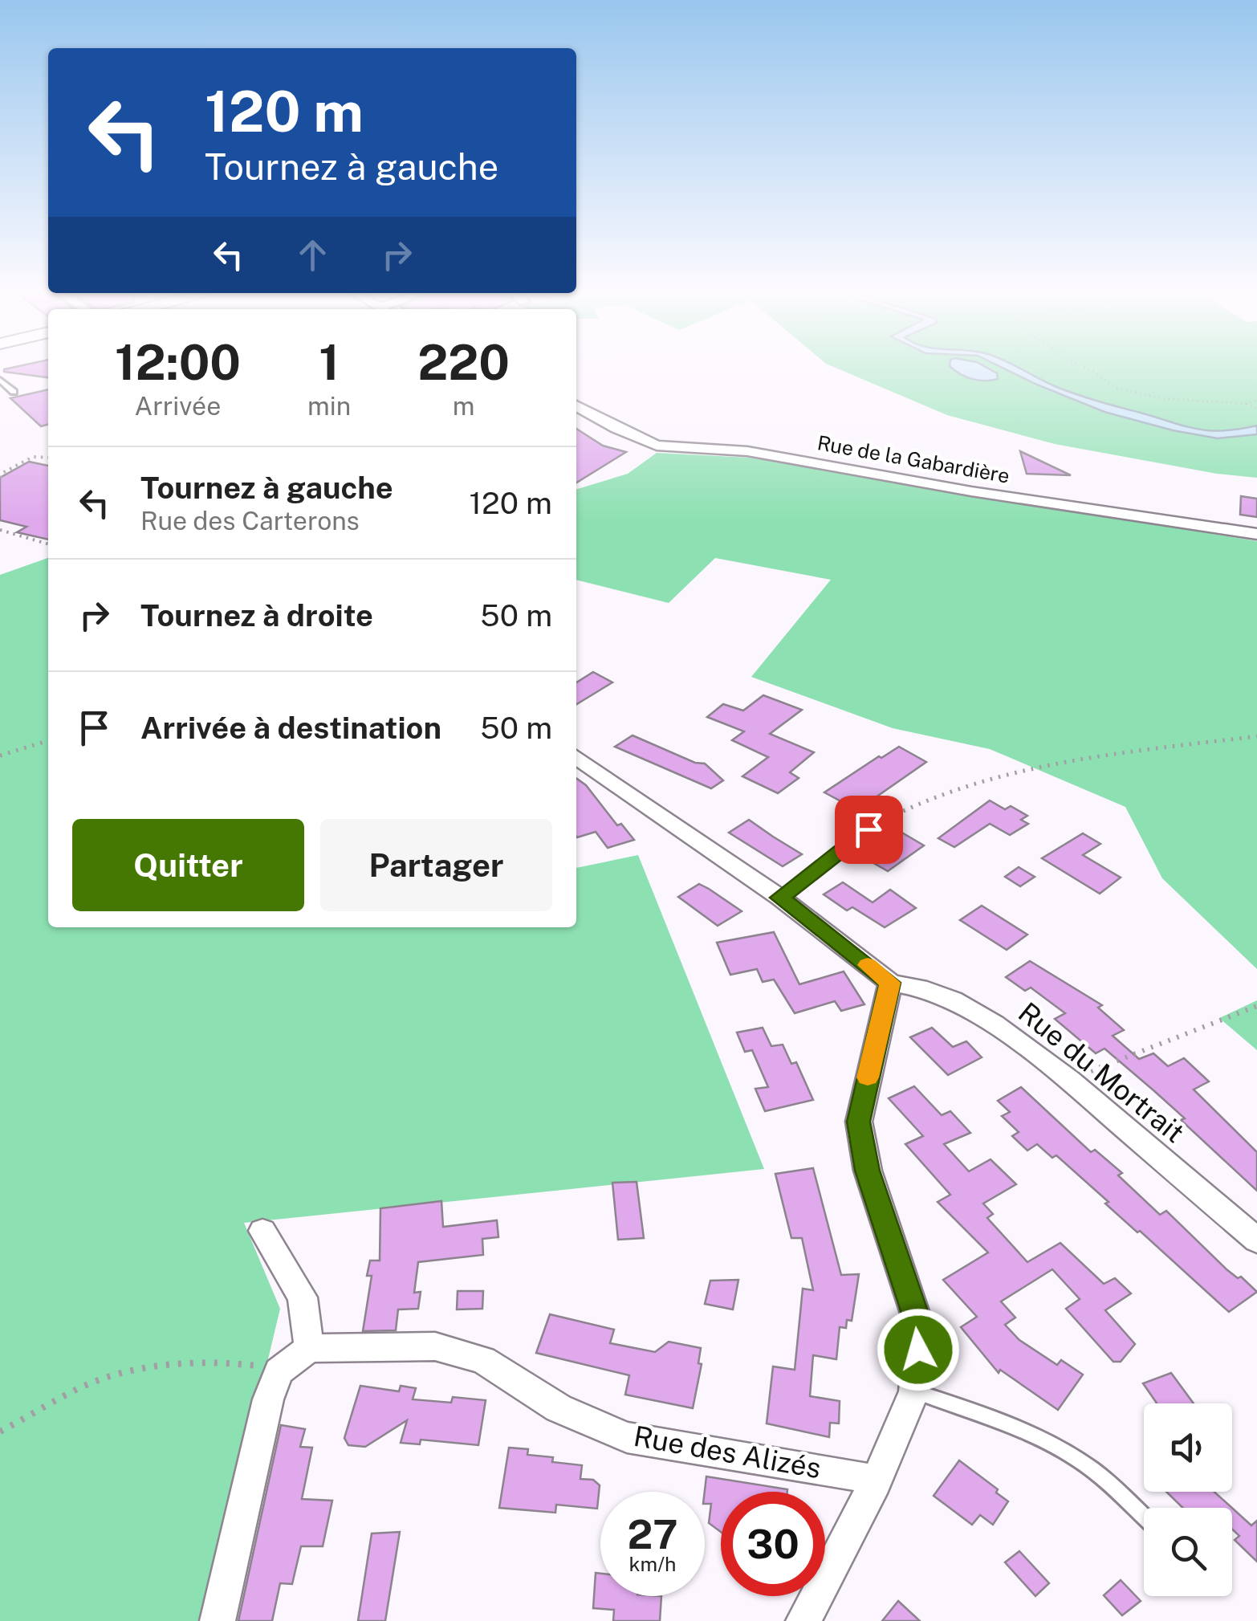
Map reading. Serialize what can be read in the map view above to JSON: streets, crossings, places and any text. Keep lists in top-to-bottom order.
{
  "streets": {
    "street": ["Rue de la Gabardière", "Rue du Mortrait", "Rue des Alizés"]
  },
  "page": {
    "turn": ["120 m", "Tournez à gauche"],
    "eta": [
      "12:00",
      "Arrivée",
      "1",
      "min",
      "220",
      "m"
    ],
    "list": [
      {
        "name": "Tournez à gauche",
        "note": "Rue des Carterons",
        "value": "120 m"
      },
      {
        "name": "Tournez à droite",
        "value": "50 m"
      },
      {
        "name": "Arrivée à destination",
        "value": "50 m"
      }
    ],
    "buttons": ["Quitter", "Partager"],
    "speed": "27 km/h",
    "limit": "30"
  }
}
